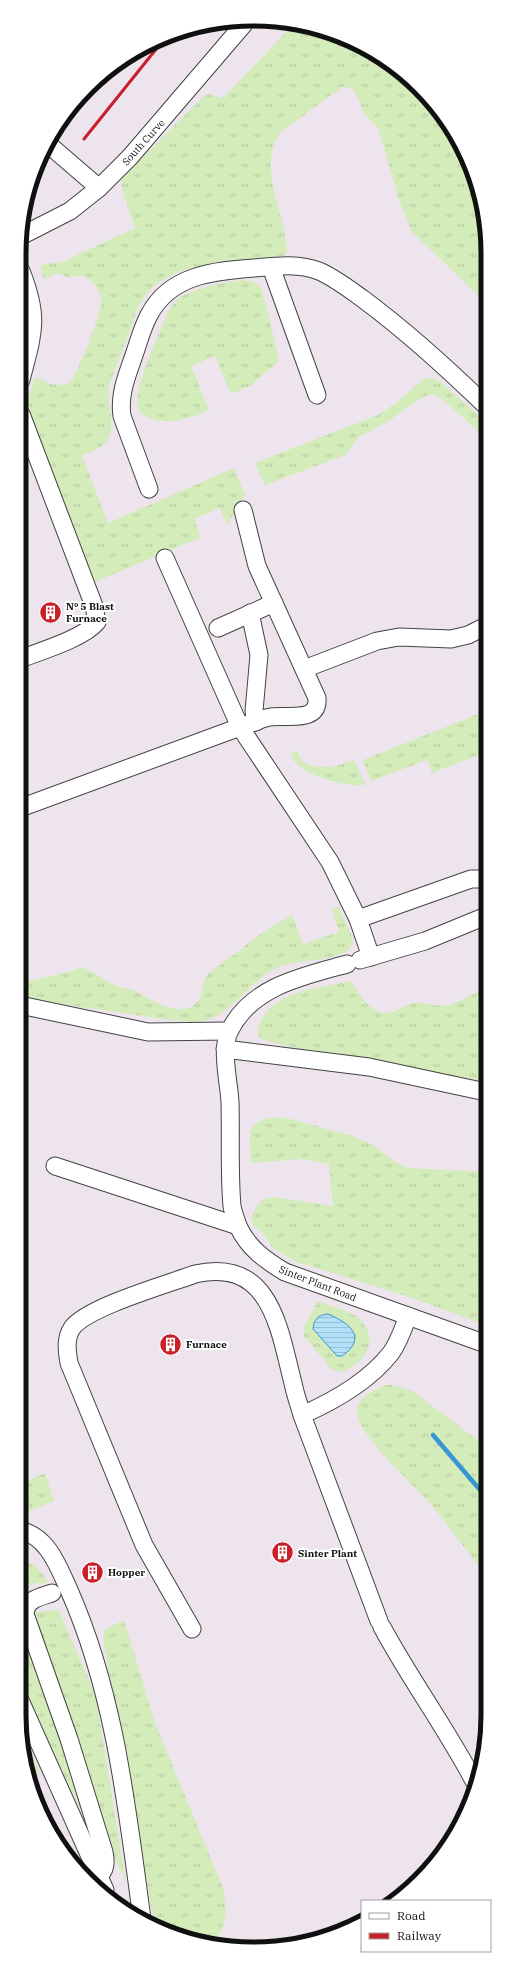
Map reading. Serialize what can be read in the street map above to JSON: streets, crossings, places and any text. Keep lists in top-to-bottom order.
{
  "streets": {
    "lane": ["South Curve", "Sinter Plant Road"]
  },
  "places": {
    "building": [
      "Nº 5 Blast Furnace",
      "Furnace",
      "Sinter Plant",
      "Hopper"
    ]
  },
  "legend": ["Road", "Railway"]
}
